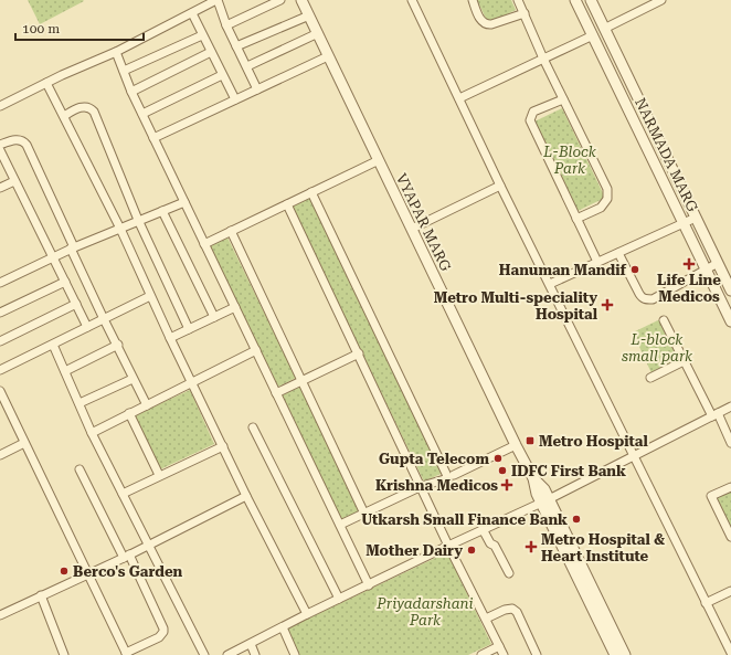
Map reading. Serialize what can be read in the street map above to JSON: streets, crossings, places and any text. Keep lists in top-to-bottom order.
{
  "streets": {
    "street": ["NARMADA MARG", "VYAPAR MARG"]
  },
  "parks": ["L-Block Park", "L-block small park", "Priyadarshani Park"],
  "places": {
    "health": [
      "Life Line Medicos",
      "Metro Multi-speciality Hospital",
      "Krishna Medicos",
      "Metro Hospital & Heart Institute"
    ],
    "other": [
      "Hanuman Mandif",
      "Gupta Telecom",
      "IDFC First Bank",
      "Utkarsh Small Finance Bank",
      "Mother Dairy",
      "Berco's Garden"
    ],
    "transit": ["Metro Hospital"]
  },
  "scale_bar": "100 m"
}
